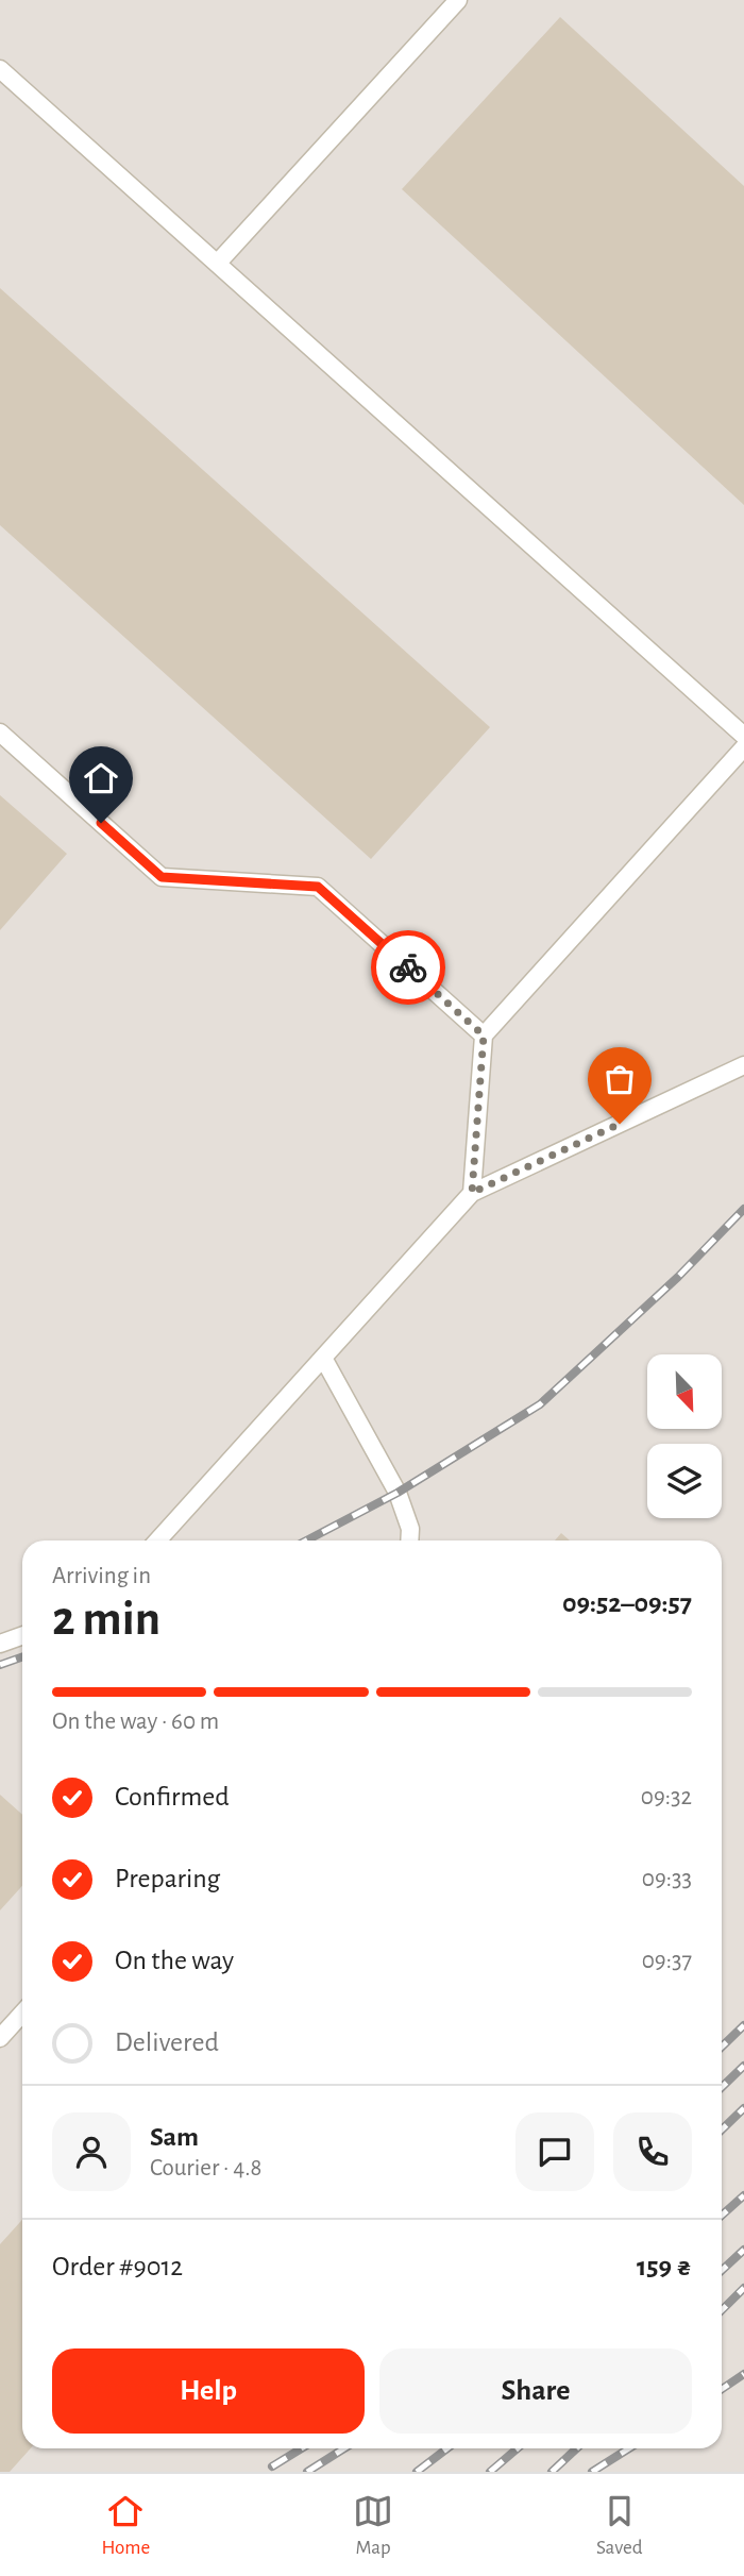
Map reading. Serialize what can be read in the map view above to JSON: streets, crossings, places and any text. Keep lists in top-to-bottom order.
{
  "north": "bottom right",
  "page": {
    "heading": ["2 min", "Arriving in", "09:52–09:57"],
    "panel": [
      "Sam",
      "Courier · 4.8",
      "Order #9012",
      "159 ₴"
    ],
    "bar": "On the way · 60 m",
    "list": [
      ["Confirmed", "09:32"],
      ["Preparing", "09:33"],
      ["On the way", "09:37"],
      "Delivered"
    ],
    "buttons": ["Help", "Share"],
    "tabs": ["Home", "Map", "Saved"]
  }
}
